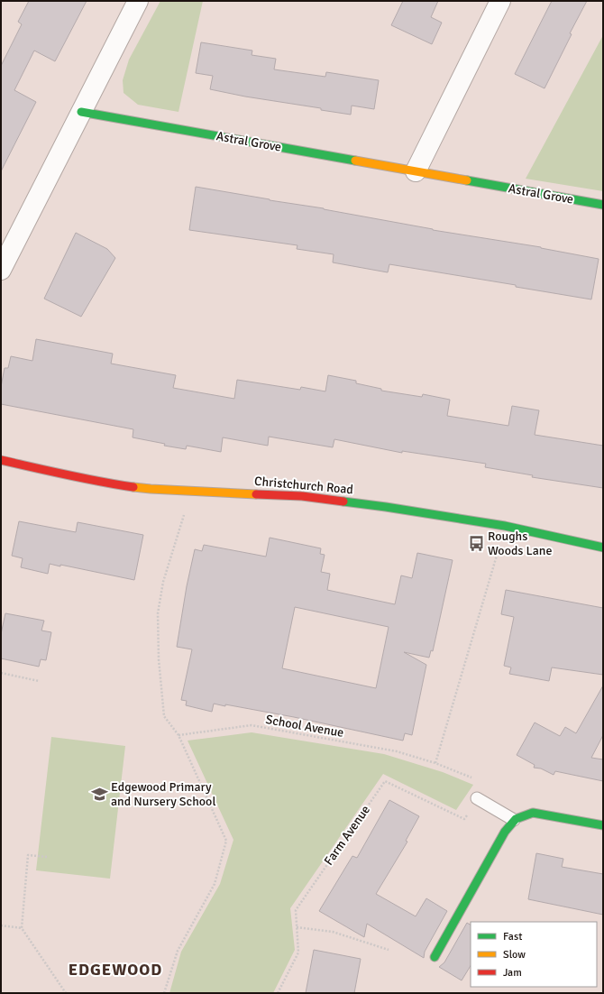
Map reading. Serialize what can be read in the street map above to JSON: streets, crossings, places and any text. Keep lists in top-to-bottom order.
{
  "streets": {
    "street": ["Astral Grove", "Christchurch Road"],
    "path": ["School Avenue", "Farm Avenue"]
  },
  "crossings": [
    ["School Avenue", "Farm Avenue"]
  ],
  "districts": ["EDGEWOOD"],
  "places": {
    "bus stop": ["Roughs Woods Lane"],
    "school or university": ["Edgewood Primary and Nursery School"]
  },
  "legend": ["Fast", "Slow", "Jam"]
}
